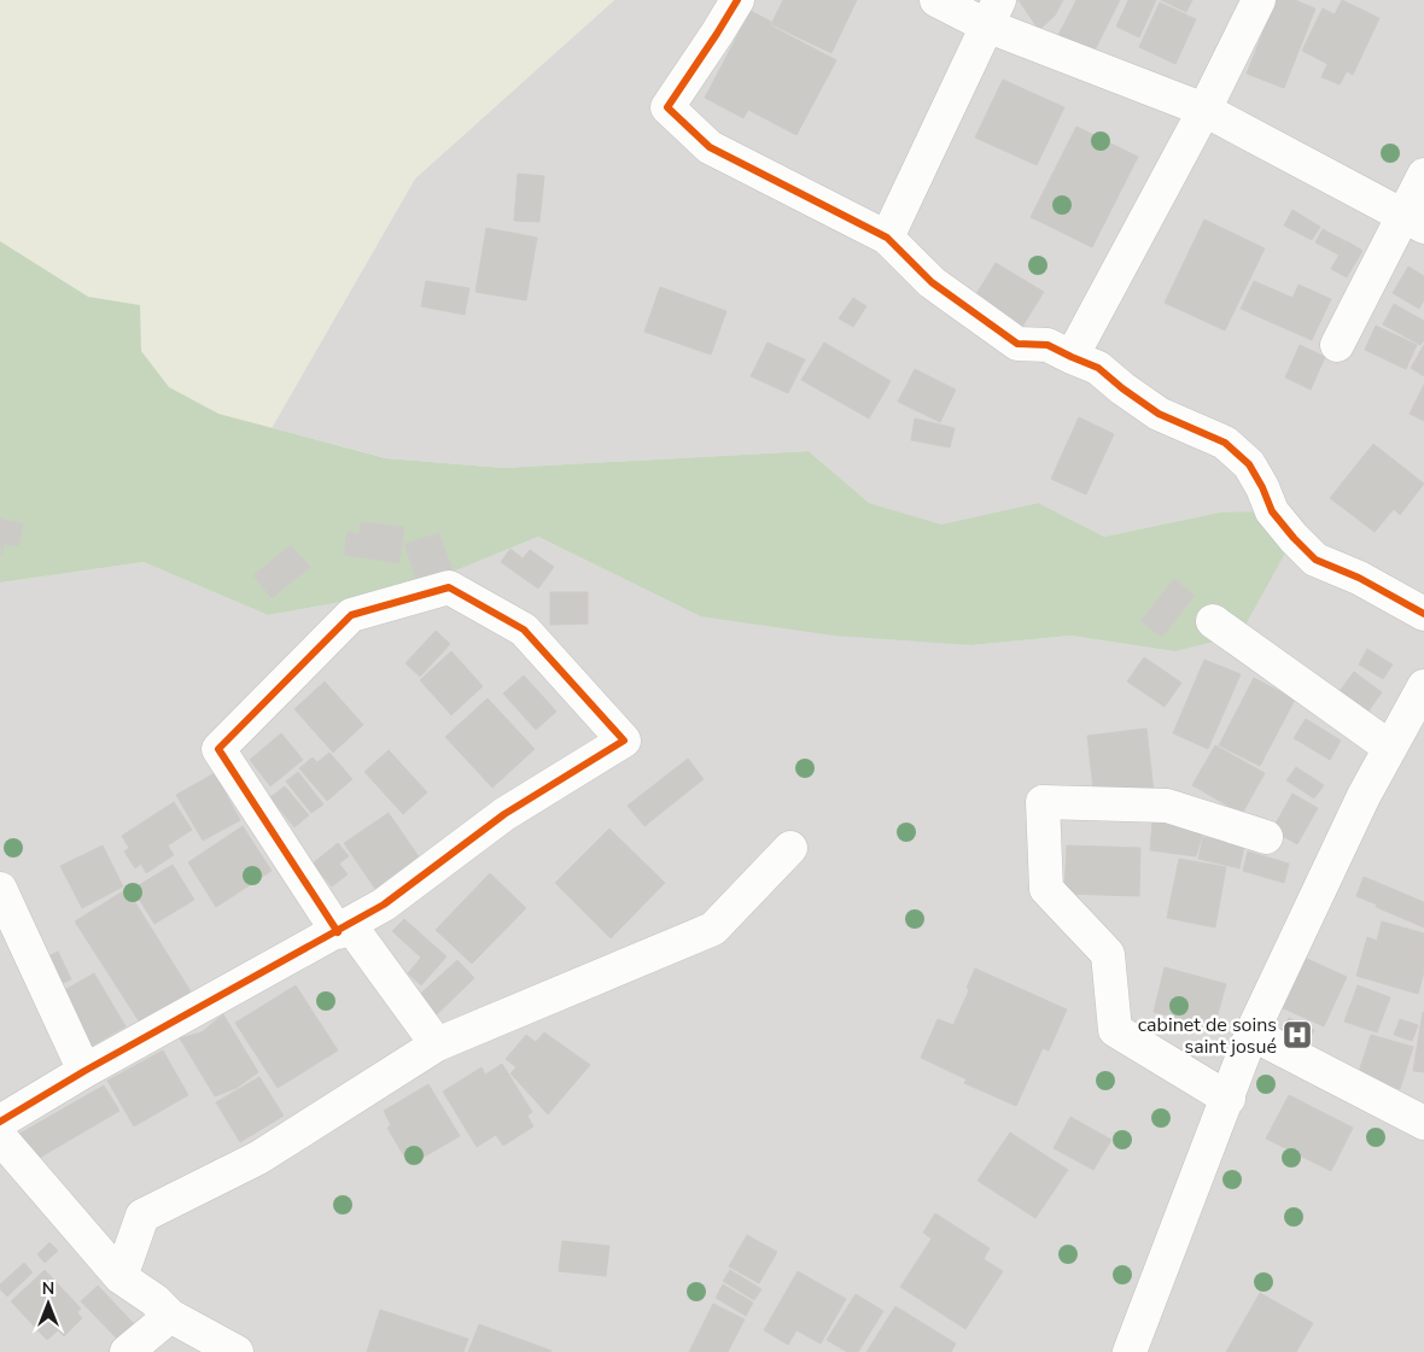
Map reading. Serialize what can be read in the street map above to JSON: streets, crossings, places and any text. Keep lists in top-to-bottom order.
{
  "places": {
    "hospital": ["cabinet de soins saint josué"]
  },
  "north": "top"
}
